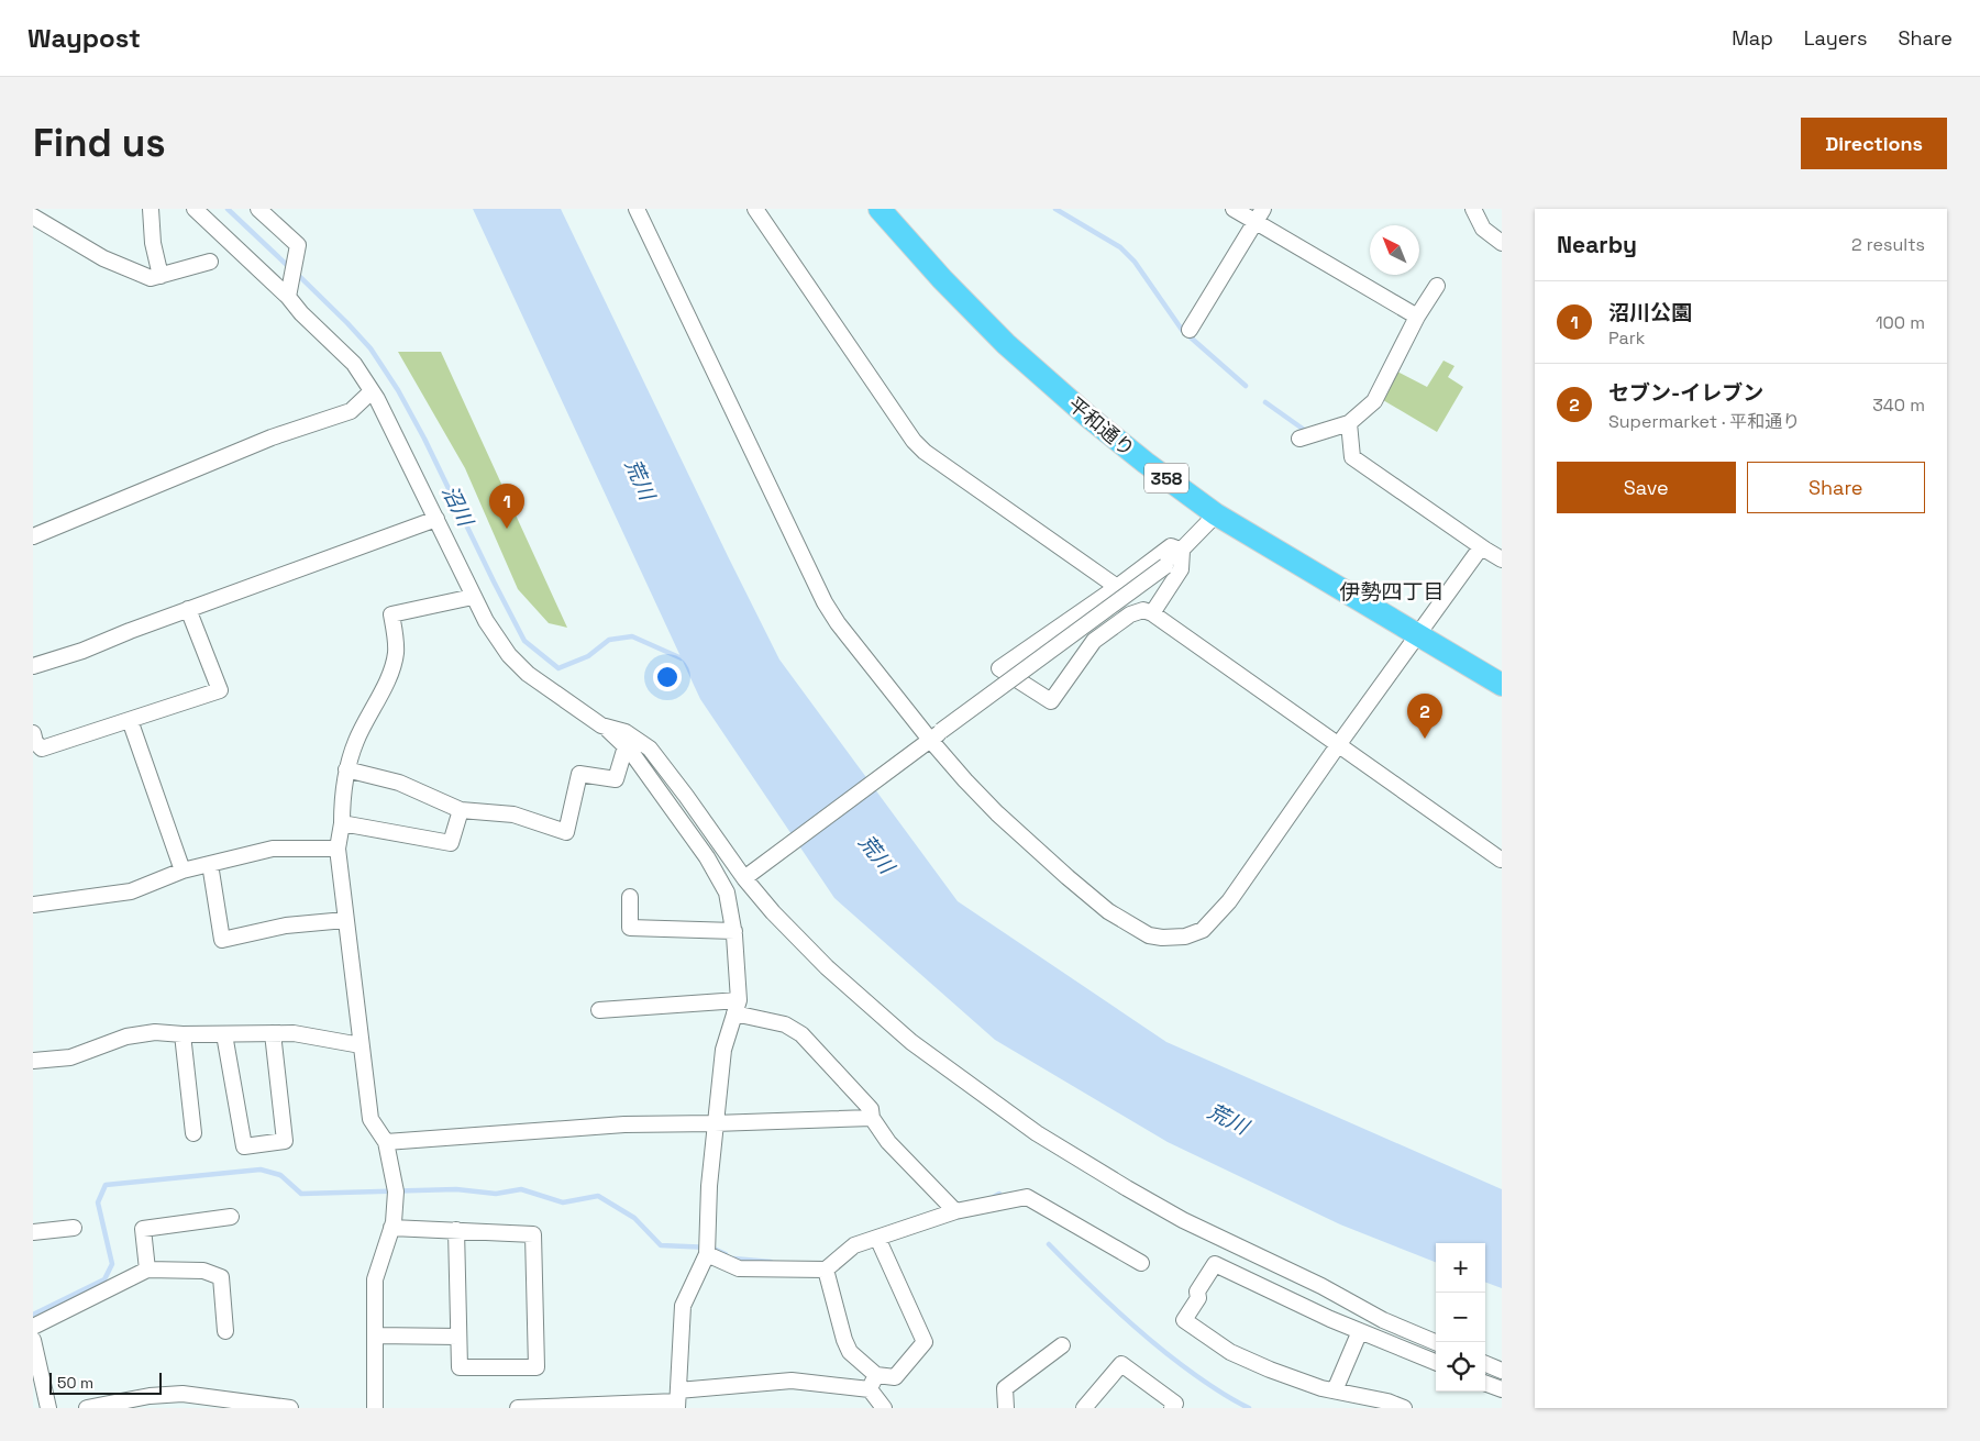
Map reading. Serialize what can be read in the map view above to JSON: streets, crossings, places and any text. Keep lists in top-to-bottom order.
{
  "streets": {
    "highway": ["平和通り", "358"]
  },
  "districts": ["伊勢四丁目"],
  "water": ["荒川", "沼川"],
  "scale_bar": "50 m",
  "north": "top left",
  "page": {
    "header": "Waypost",
    "nav": ["Map", "Layers", "Share"],
    "buttons": [
      "Directions",
      ["Save", "Share"]
    ],
    "title": "Find us",
    "heading": ["Nearby", "2 results"],
    "list": [
      {
        "mark": "1",
        "name": "沼川公園",
        "note": "Park",
        "value": "100 m"
      },
      {
        "mark": "2",
        "name": "セブン-イレブン",
        "note": "Supermarket · 平和通り",
        "value": "340 m"
      }
    ],
    "pins": ["1", "2"],
    "map_buttons": ["+", "−"],
    "scale": "50 m"
  }
}
